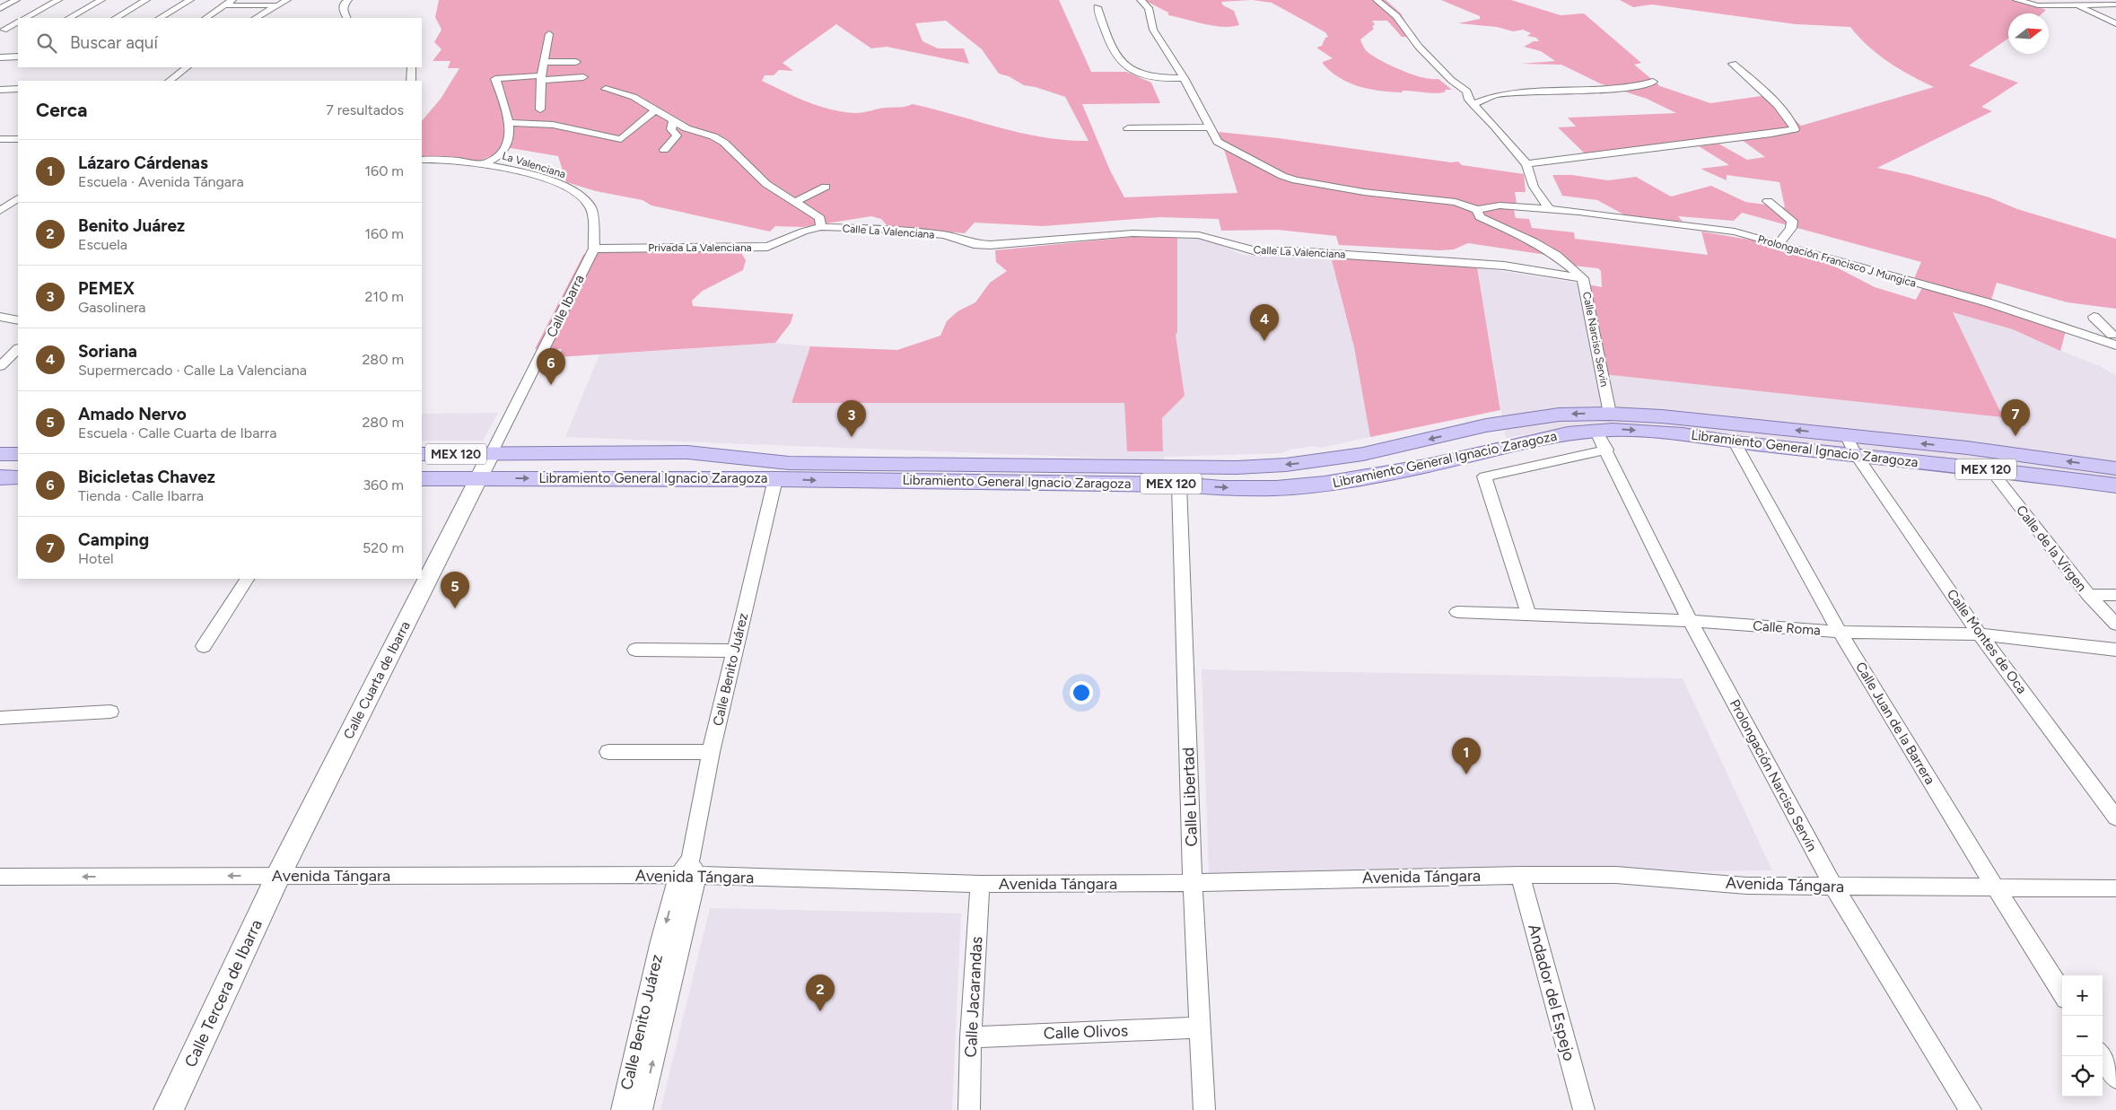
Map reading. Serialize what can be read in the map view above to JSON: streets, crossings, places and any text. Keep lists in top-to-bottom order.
{
  "streets": {
    "main road": ["Libramiento General Ignacio Zaragoza", "MEX 120"],
    "street": [
      "La Valenciana",
      "Calle La Valenciana",
      "Privada La Valenciana",
      "Prolongación Francisco J Mungica",
      "Calle Ibarra",
      "Calle Narciso Servin",
      "Calle de la Vírgen",
      "Calle Roma",
      "Calle Montes de Oca",
      "Calle Benito Juárez",
      "Calle Cuarta de Ibarra",
      "Calle Juan de la Barrera",
      "Prolongación Narciso Servín",
      "Calle Libertad",
      "Avenida Tángara",
      "Andador del Espejo",
      "Calle Tercera de Ibarra",
      "Calle Jacarandas",
      "Calle Olivos"
    ]
  },
  "crossings": [
    ["La Valenciana", "Privada La Valenciana"],
    ["La Valenciana", "Calle Ibarra"],
    ["Calle La Valenciana", "Privada La Valenciana"],
    ["Calle La Valenciana", "Calle Narciso Servin"],
    ["Privada La Valenciana", "Calle Ibarra"],
    ["Calle Ibarra", "Libramiento General Ignacio Zaragoza"],
    ["Calle Ibarra", "Calle Cuarta de Ibarra"],
    ["Calle Narciso Servin", "Libramiento General Ignacio Zaragoza"],
    ["Libramiento General Ignacio Zaragoza", "Calle de la Vírgen"],
    ["Libramiento General Ignacio Zaragoza", "Calle Montes de Oca"],
    ["Libramiento General Ignacio Zaragoza", "Calle Benito Juárez"],
    ["Libramiento General Ignacio Zaragoza", "Calle Cuarta de Ibarra"],
    ["Libramiento General Ignacio Zaragoza", "Calle Juan de la Barrera"],
    ["Libramiento General Ignacio Zaragoza", "Prolongación Narciso Servín"],
    ["Libramiento General Ignacio Zaragoza", "Calle Libertad"],
    ["Calle Roma", "Calle Montes de Oca"],
    ["Calle Roma", "Calle Juan de la Barrera"],
    ["Calle Roma", "Prolongación Narciso Servín"],
    ["Calle Benito Juárez", "Avenida Tángara"],
    ["Calle Cuarta de Ibarra", "Avenida Tángara"],
    ["Calle Cuarta de Ibarra", "Calle Tercera de Ibarra"],
    ["Calle Juan de la Barrera", "Avenida Tángara"],
    ["Prolongación Narciso Servín", "Avenida Tángara"],
    ["Calle Libertad", "Avenida Tángara"],
    ["Calle Libertad", "Calle Olivos"],
    ["Avenida Tángara", "Andador del Espejo"],
    ["Avenida Tángara", "Calle Tercera de Ibarra"],
    ["Avenida Tángara", "Calle Jacarandas"],
    ["Calle Jacarandas", "Calle Olivos"]
  ],
  "north": "right",
  "page": {
    "search": "Buscar aquí",
    "heading": ["Cerca", "7 resultados"],
    "list": [
      {
        "mark": "1",
        "name": "Lázaro Cárdenas",
        "note": "Escuela · Avenida Tángara",
        "value": "160 m"
      },
      {
        "mark": "2",
        "name": "Benito Juárez",
        "note": "Escuela",
        "value": "160 m"
      },
      {
        "mark": "3",
        "name": "PEMEX",
        "note": "Gasolinera",
        "value": "210 m"
      },
      {
        "mark": "4",
        "name": "Soriana",
        "note": "Supermercado · Calle La Valenciana",
        "value": "280 m"
      },
      {
        "mark": "5",
        "name": "Amado Nervo",
        "note": "Escuela · Calle Cuarta de Ibarra",
        "value": "280 m"
      },
      {
        "mark": "6",
        "name": "Bicicletas Chavez",
        "note": "Tienda · Calle Ibarra",
        "value": "360 m"
      },
      {
        "mark": "7",
        "name": "Camping",
        "note": "Hotel",
        "value": "520 m"
      }
    ],
    "pins": [
      "4",
      "6",
      "7",
      "3",
      "5",
      "1",
      "2"
    ],
    "map_buttons": ["+", "−"]
  }
}
